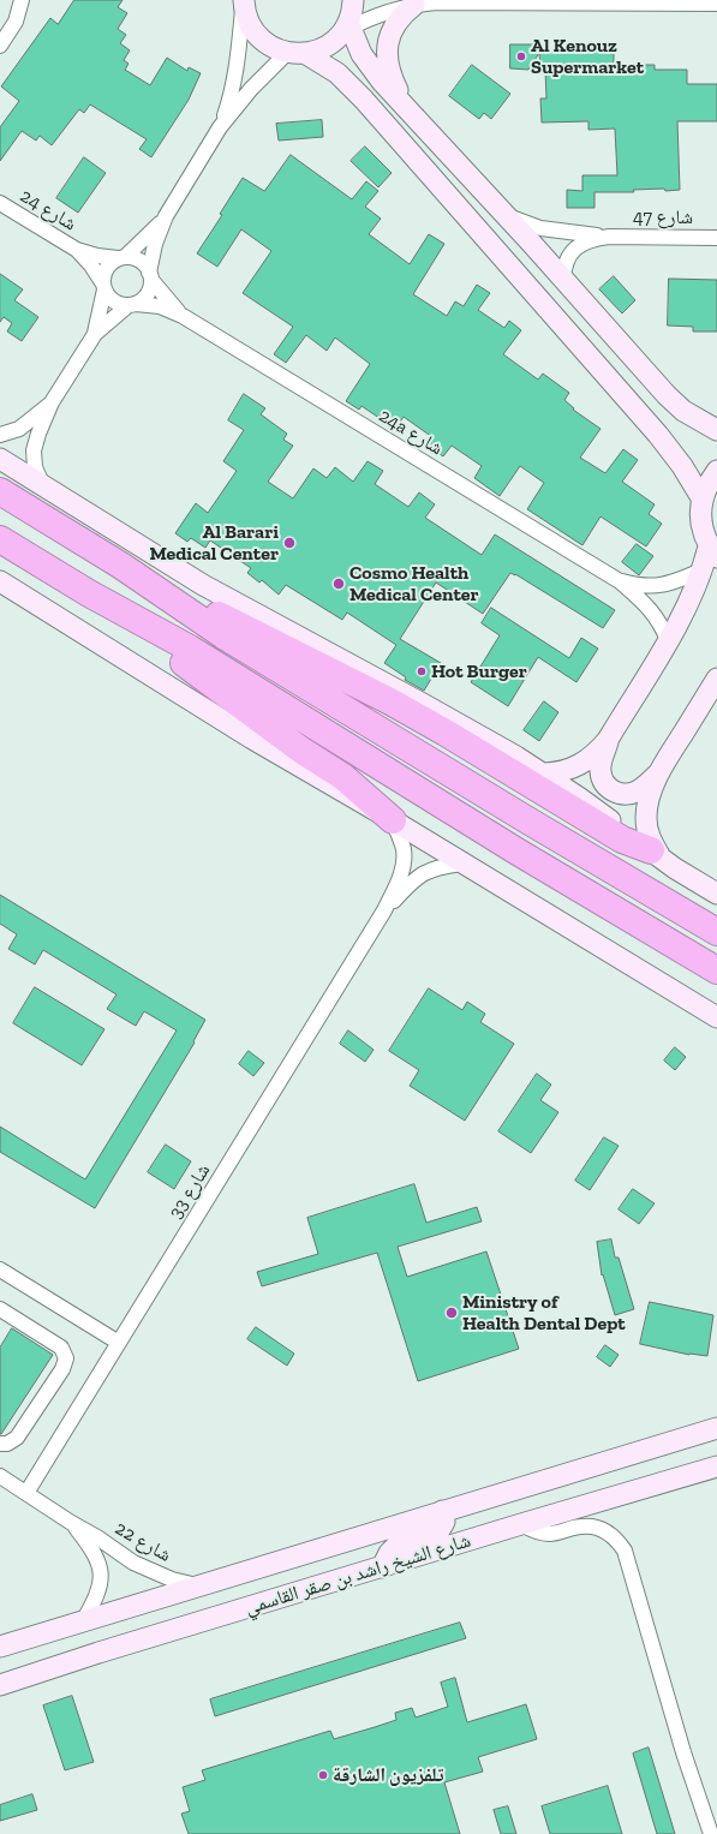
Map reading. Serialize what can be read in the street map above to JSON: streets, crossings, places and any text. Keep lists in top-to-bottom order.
{
  "streets": {
    "street": [
      "شارع 24",
      "شارع 47",
      "24a شارع",
      "شارع 33",
      "شارع 22",
      "شارع الشيخ راشد بن صقر القاسمي"
    ]
  },
  "crossings": [
    ["شارع 24", "24a شارع"],
    ["شارع 33", "شارع 22"],
    ["شارع 22", "شارع الشيخ راشد بن صقر القاسمي"]
  ],
  "places": [
    "Al Kenouz Supermarket",
    "Al Barari Medical Center",
    "Cosmo Health Medical Center",
    "Hot Burger",
    "Ministry of Health Dental Dept",
    "تلفزيون الشارقة"
  ]
}
